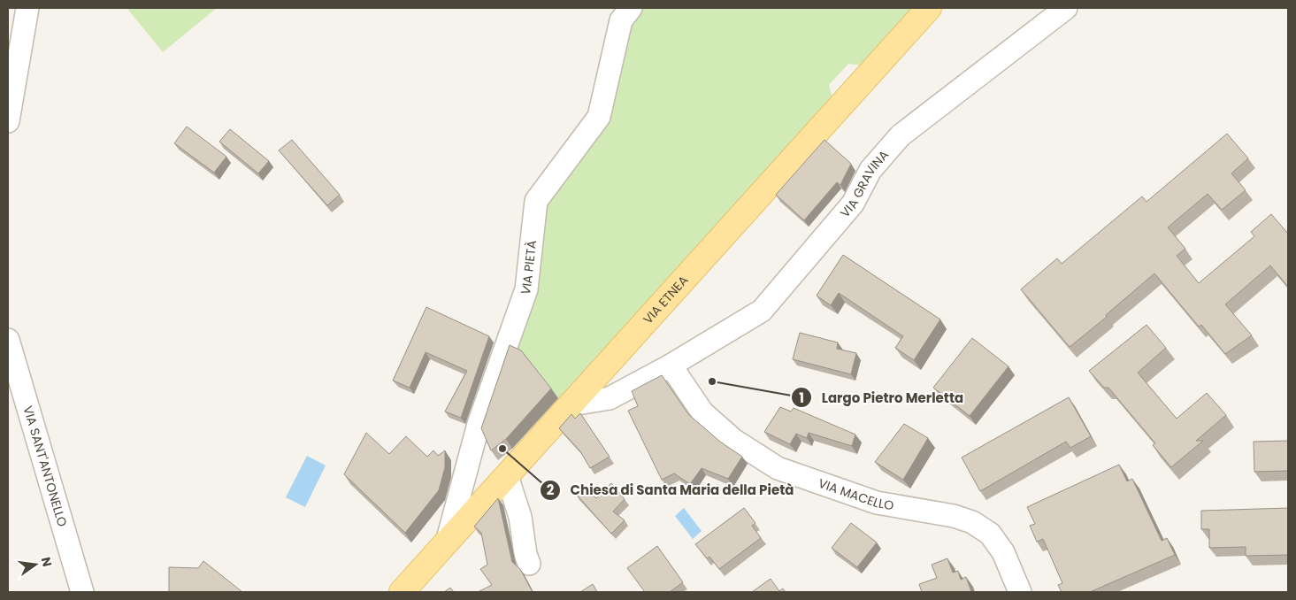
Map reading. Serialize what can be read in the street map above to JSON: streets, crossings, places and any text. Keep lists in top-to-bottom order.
{
  "streets": {
    "main road": ["VIA ETNEA"],
    "street": [
      "VIA GRAVINA",
      "VIA PIETÀ",
      "VIA SANT'ANTONELLO",
      "VIA MACELLO"
    ]
  },
  "crossings": [
    ["VIA GRAVINA", "VIA ETNEA"],
    ["VIA GRAVINA", "VIA MACELLO"],
    ["VIA PIETÀ", "VIA ETNEA"]
  ],
  "places": ["Largo Pietro Merletta", "Chiesa di Santa Maria della Pietà"],
  "north": "right"
}
